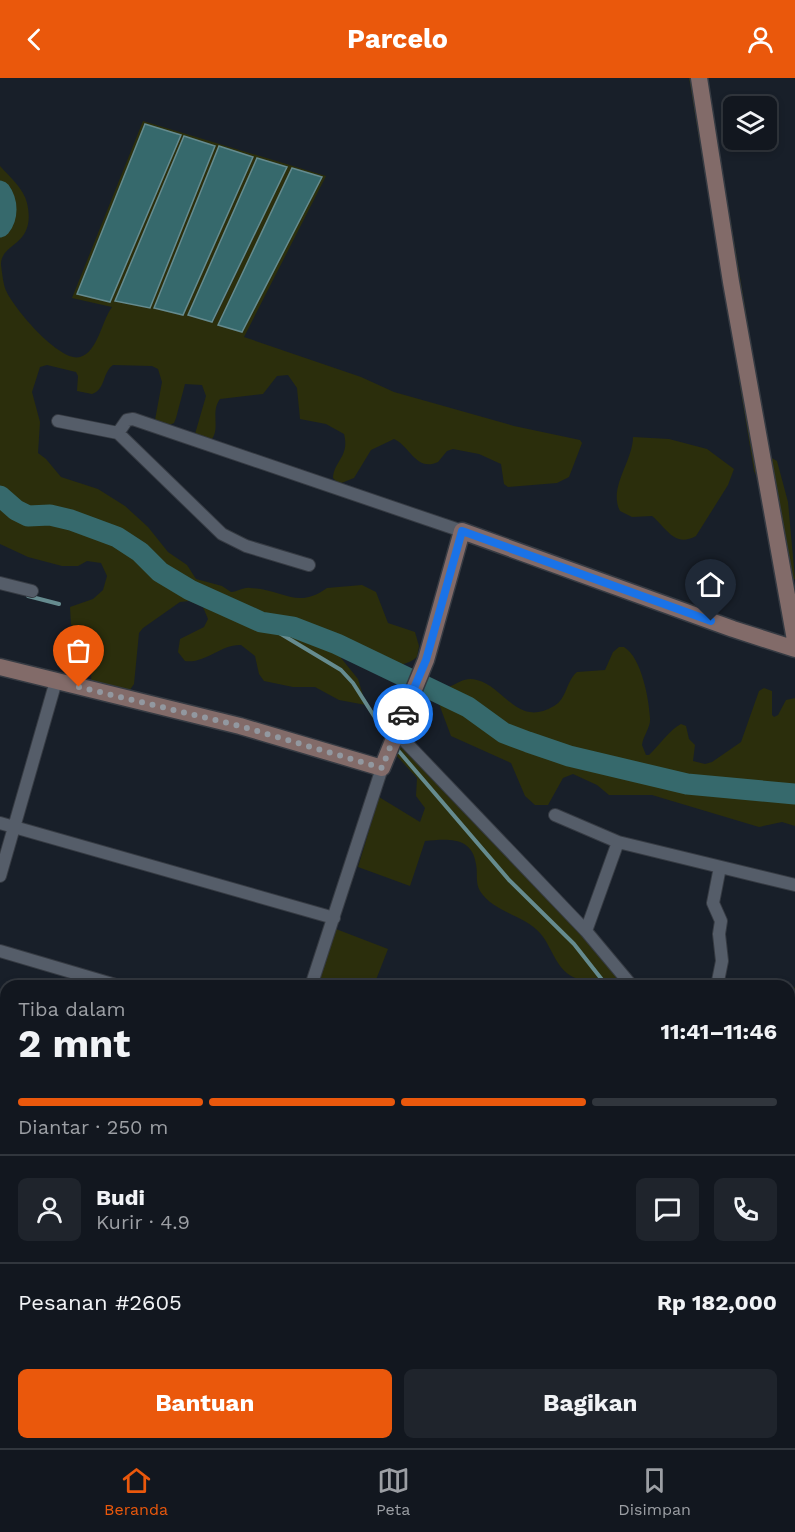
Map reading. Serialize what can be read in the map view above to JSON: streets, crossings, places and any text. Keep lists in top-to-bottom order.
{
  "page": {
    "header": "Parcelo",
    "heading": ["2 mnt", "Tiba dalam", "11:41–11:46"],
    "panel": [
      "Budi",
      "Kurir · 4.9",
      "Pesanan #2605",
      "Rp 182,000"
    ],
    "bar": "Diantar · 250 m",
    "buttons": ["Bantuan", "Bagikan"],
    "tabs": ["Beranda", "Peta", "Disimpan"]
  }
}
